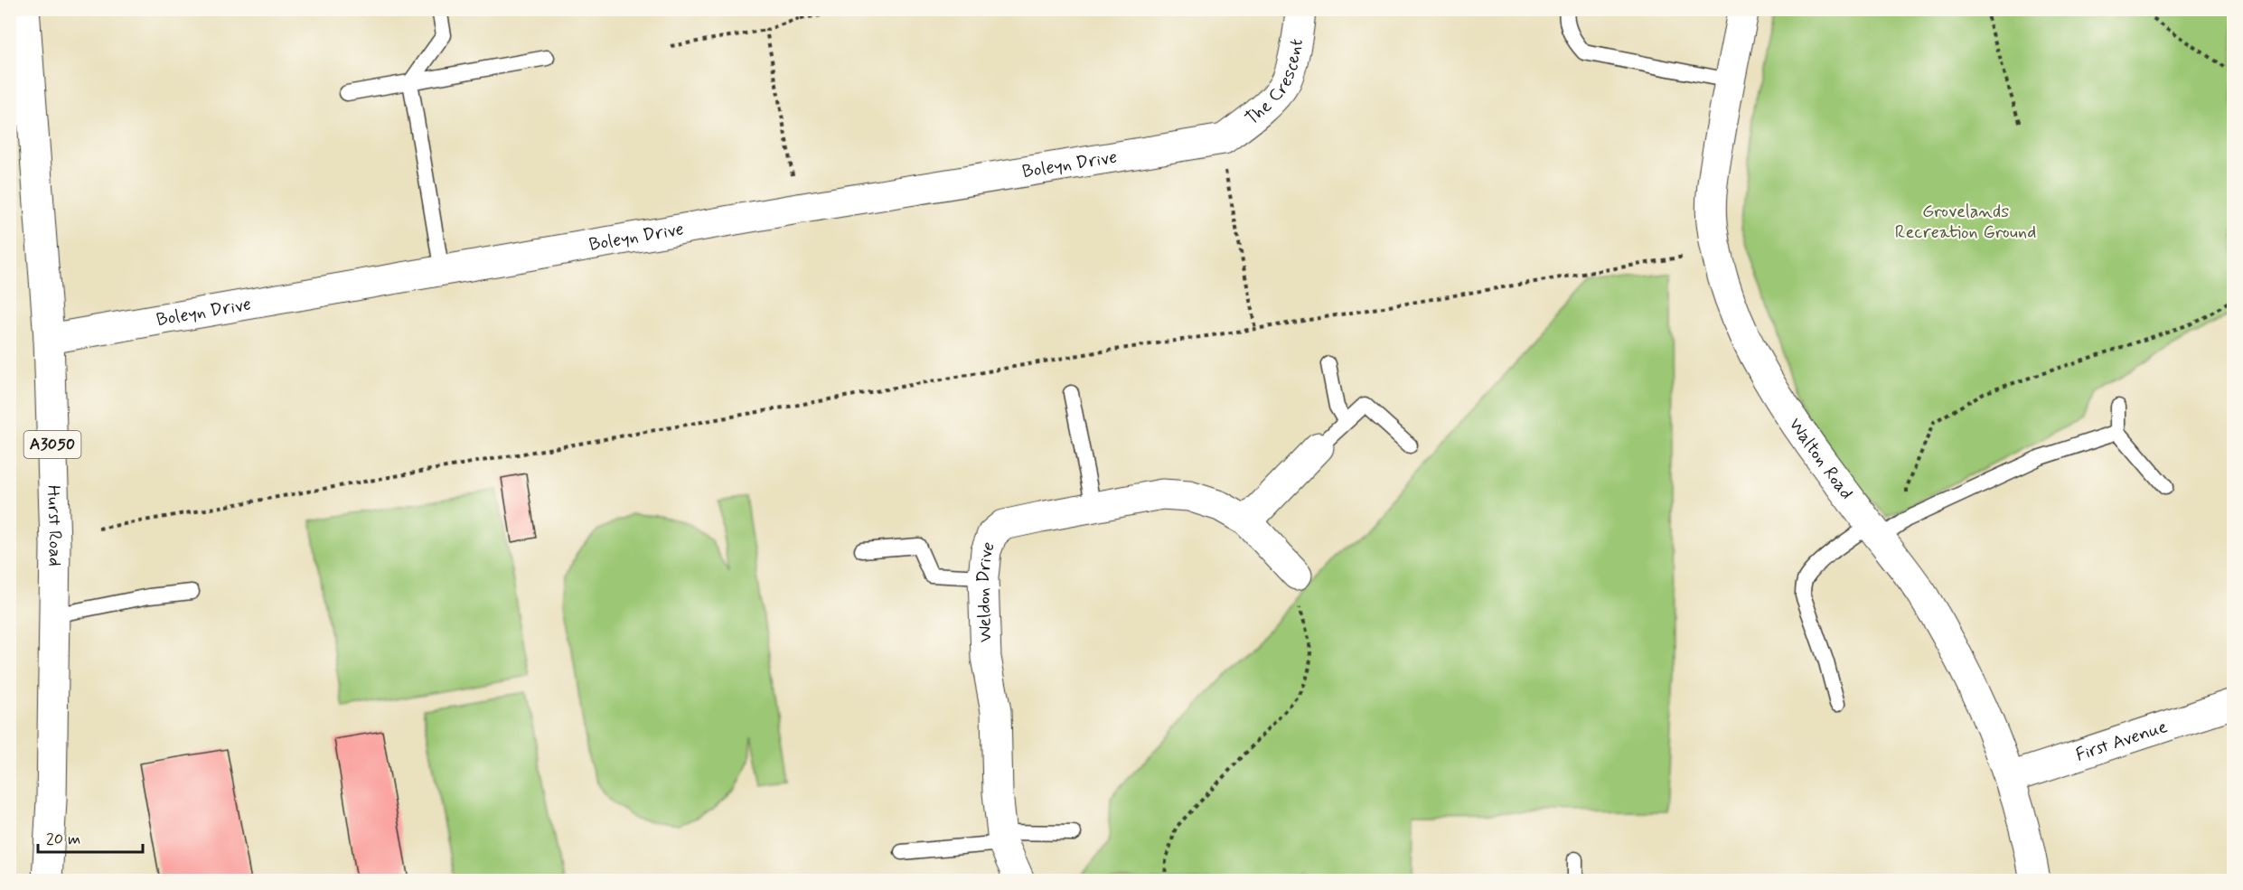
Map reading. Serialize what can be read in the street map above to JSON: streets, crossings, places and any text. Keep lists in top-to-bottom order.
{
  "streets": {
    "street": [
      "The Crescent",
      "Boleyn Drive",
      "A3050",
      "Walton Road",
      "Hurst Road",
      "Weldon Drive",
      "First Avenue"
    ]
  },
  "crossings": [
    ["The Crescent", "Boleyn Drive"],
    ["Boleyn Drive", "Hurst Road"],
    ["Walton Road", "First Avenue"]
  ],
  "parks": ["Grovelands Recreation Ground"],
  "scale_bar": "20 m"
}
